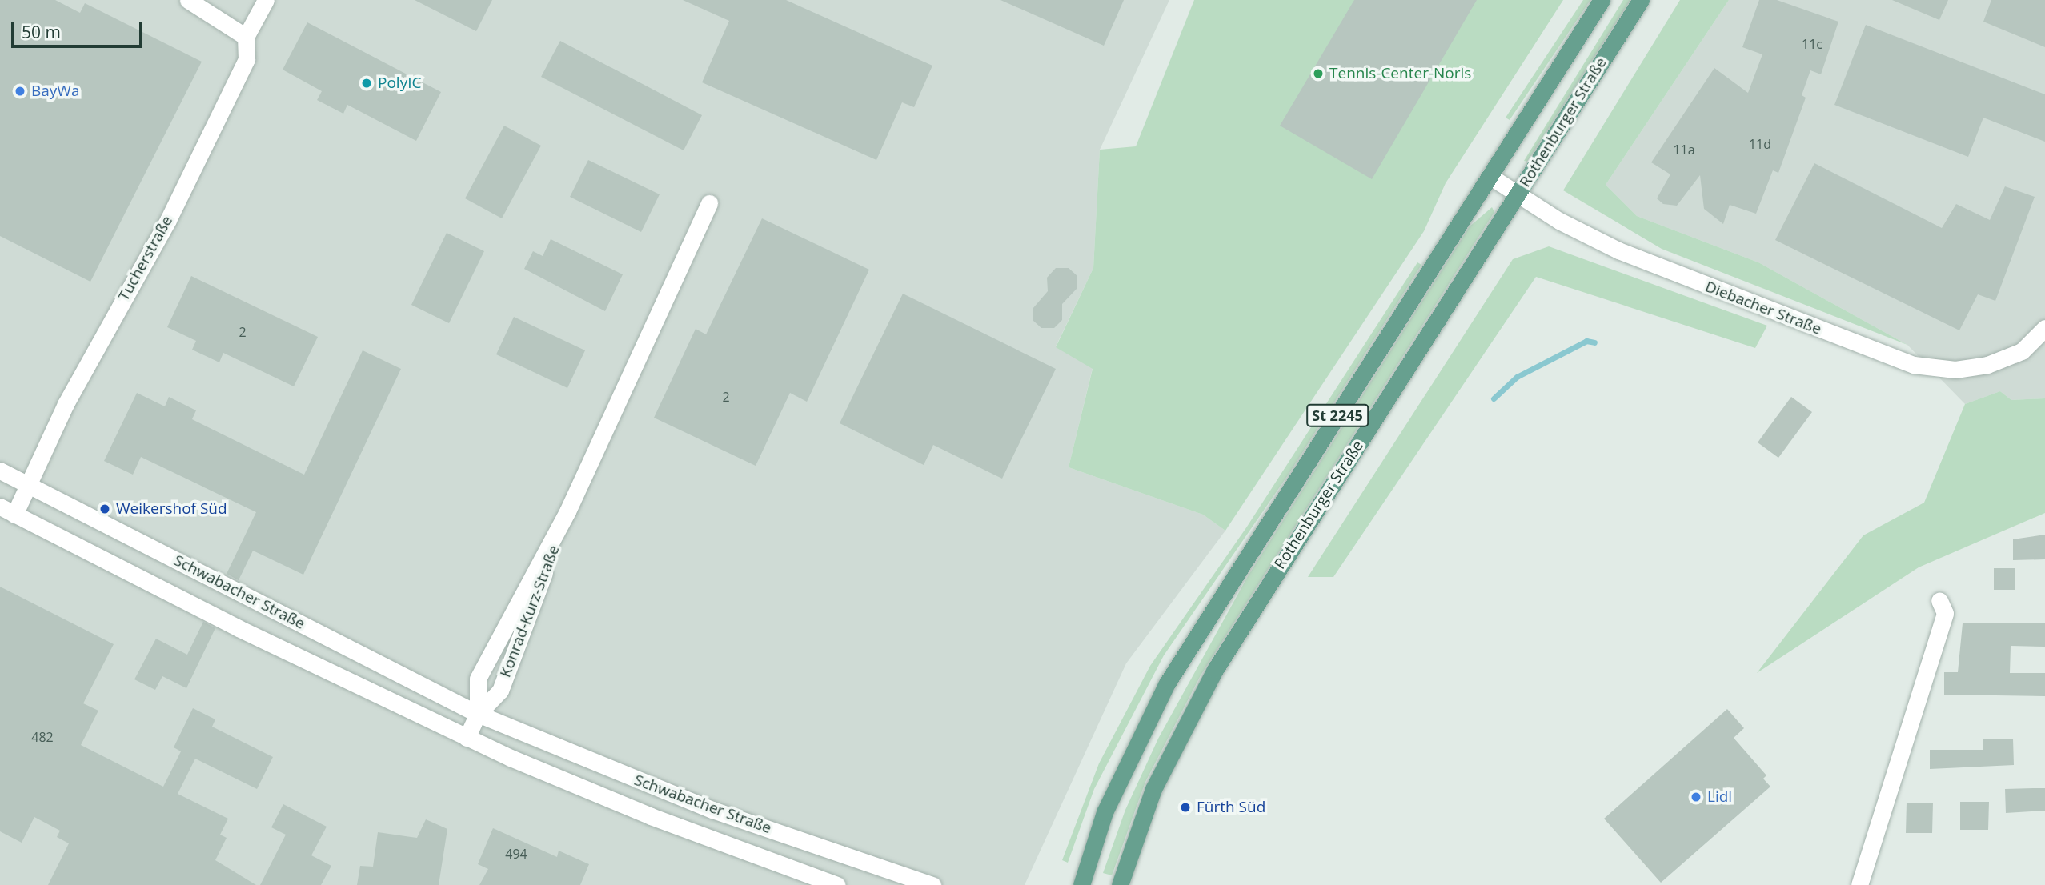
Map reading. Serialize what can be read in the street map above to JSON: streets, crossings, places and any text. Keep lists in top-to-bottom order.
{
  "streets": {
    "main road": ["Rothenburger Straße", "St 2245"],
    "street": [
      "Tucherstraße",
      "Diebacher Straße",
      "Schwabacher Straße",
      "Konrad-Kurz-Straße"
    ]
  },
  "crossings": [
    ["Rothenburger Straße", "Diebacher Straße"],
    ["Tucherstraße", "Schwabacher Straße"],
    ["Schwabacher Straße", "Konrad-Kurz-Straße"]
  ],
  "places": [
    "Tennis-Center-Noris",
    "PolyIC",
    "BayWa",
    "Weikershof Süd",
    "Lidl",
    "Fürth Süd"
  ],
  "house_numbers": [
    "11c",
    "11d",
    "11a",
    "2",
    "2",
    "482",
    "494"
  ],
  "scale_bar": "50 m"
}
